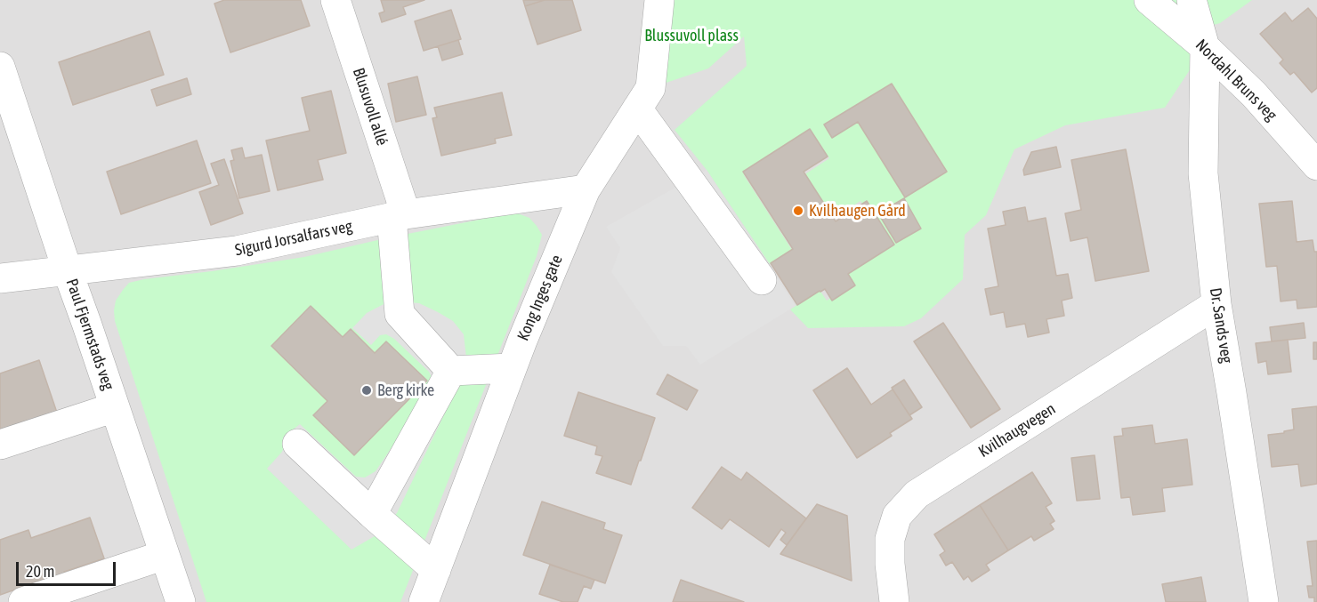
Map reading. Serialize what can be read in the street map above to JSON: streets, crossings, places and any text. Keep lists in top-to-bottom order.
{
  "streets": {
    "street": [
      "Nordahl Bruns veg",
      "Blusuvoll allé",
      "Sigurd Jorsalfars veg",
      "Kong Inges gate",
      "Dr. Sands veg",
      "Paul Fjermstads veg",
      "Kvilhaugvegen"
    ]
  },
  "crossings": [
    ["Nordahl Bruns veg", "Dr. Sands veg"],
    ["Blusuvoll allé", "Sigurd Jorsalfars veg"],
    ["Sigurd Jorsalfars veg", "Kong Inges gate"],
    ["Sigurd Jorsalfars veg", "Paul Fjermstads veg"],
    ["Dr. Sands veg", "Kvilhaugvegen"]
  ],
  "parks": ["Blussuvoll plass"],
  "places": ["Kvilhaugen Gård", "Berg kirke"],
  "scale_bar": "20 m"
}
